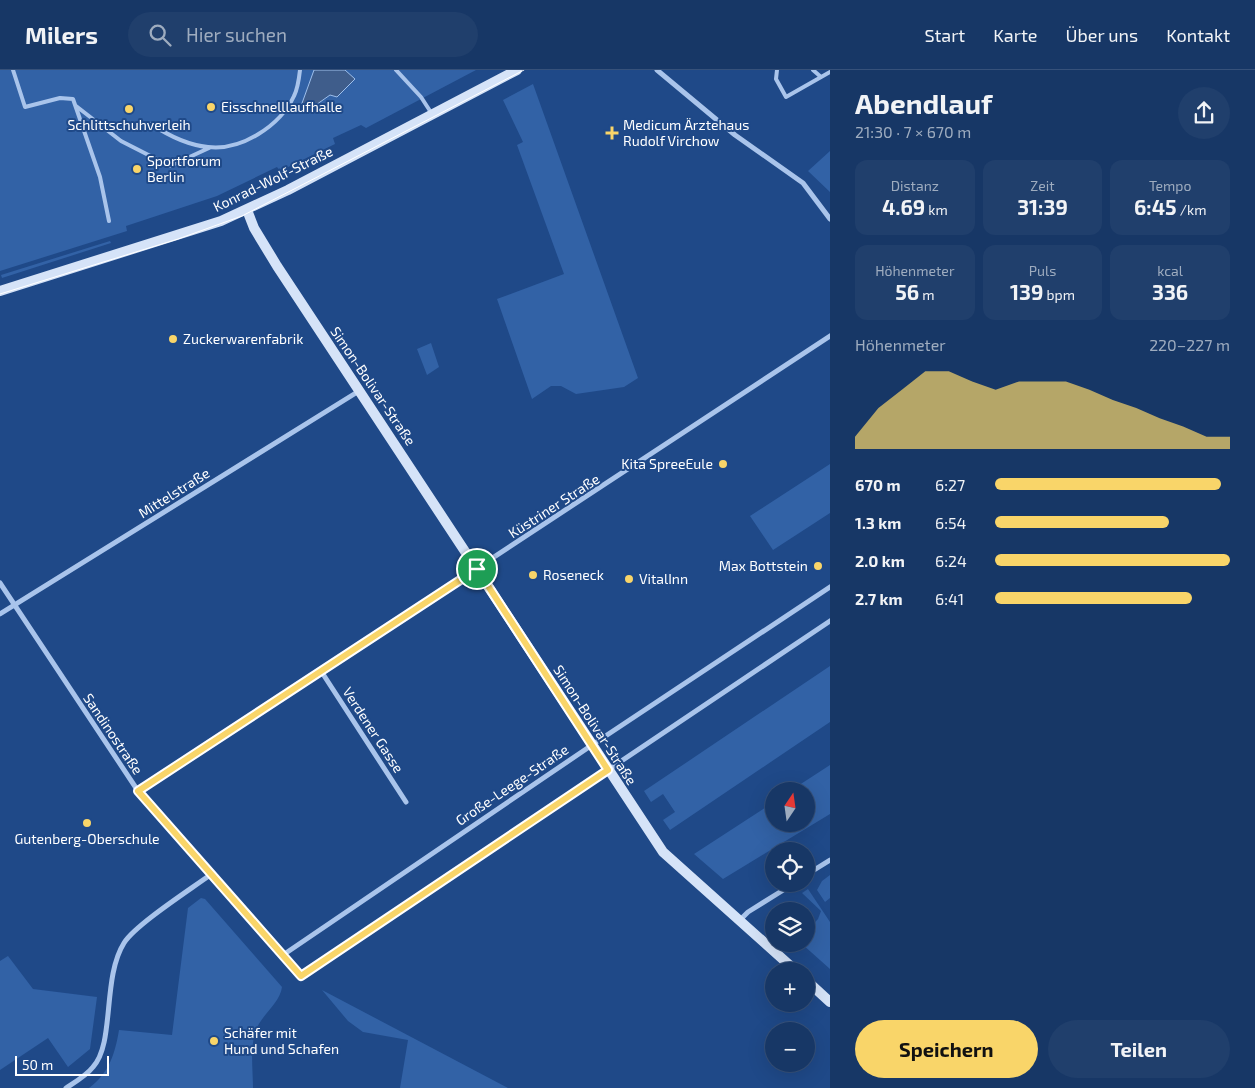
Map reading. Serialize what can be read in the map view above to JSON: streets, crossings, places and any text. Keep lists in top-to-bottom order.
{
  "streets": {
    "street": [
      "Konrad-Wolf-Straße",
      "Simon-Bolivar-Straße",
      "Mittelstraße",
      "Küstriner Straße",
      "Verdener Gasse",
      "Sandinostraße",
      "Große-Leege-Straße"
    ]
  },
  "crossings": [
    ["Konrad-Wolf-Straße", "Simon-Bolivar-Straße"],
    ["Simon-Bolivar-Straße", "Mittelstraße"],
    ["Simon-Bolivar-Straße", "Küstriner Straße"],
    ["Simon-Bolivar-Straße", "Sandinostraße"],
    ["Simon-Bolivar-Straße", "Große-Leege-Straße"],
    ["Mittelstraße", "Sandinostraße"],
    ["Küstriner Straße", "Verdener Gasse"],
    ["Küstriner Straße", "Sandinostraße"],
    ["Sandinostraße", "Große-Leege-Straße"]
  ],
  "places": {
    "other": [
      "Eisschnelllaufhalle",
      "Schlittschuhverleih",
      "Sportforum Berlin",
      "Zuckerwarenfabrik",
      "Kita SpreeEule",
      "Max Bottstein",
      "Roseneck",
      "VitalInn",
      "Gutenberg-Oberschule",
      "Schäfer mit Hund und Schafen"
    ],
    "health": ["Medicum Ärztehaus Rudolf Virchow"]
  },
  "scale_bar": "50 m",
  "north": "top",
  "page": {
    "header": "Milers",
    "search": "Hier suchen",
    "nav": [
      "Start",
      "Karte",
      "Über uns",
      "Kontakt"
    ],
    "heading": ["Abendlauf", "21:30 · 7 × 670 m"],
    "stats": [
      ["Distanz", "4.69 km"],
      ["Zeit", "31:39"],
      ["Tempo", "6:45 /km"],
      ["Höhenmeter", "56 m"],
      ["Puls", "139 bpm"],
      ["kcal", "336"]
    ],
    "chart": ["Höhenmeter", "220–227 m"],
    "list": [
      {
        "name": "670 m",
        "note": "6:27"
      },
      {
        "name": "1.3 km",
        "note": "6:54"
      },
      {
        "name": "2.0 km",
        "note": "6:24"
      },
      {
        "name": "2.7 km",
        "note": "6:41"
      }
    ],
    "map_buttons": ["+", "−"],
    "buttons": ["Speichern", "Teilen"],
    "scale": "50 m"
  }
}
